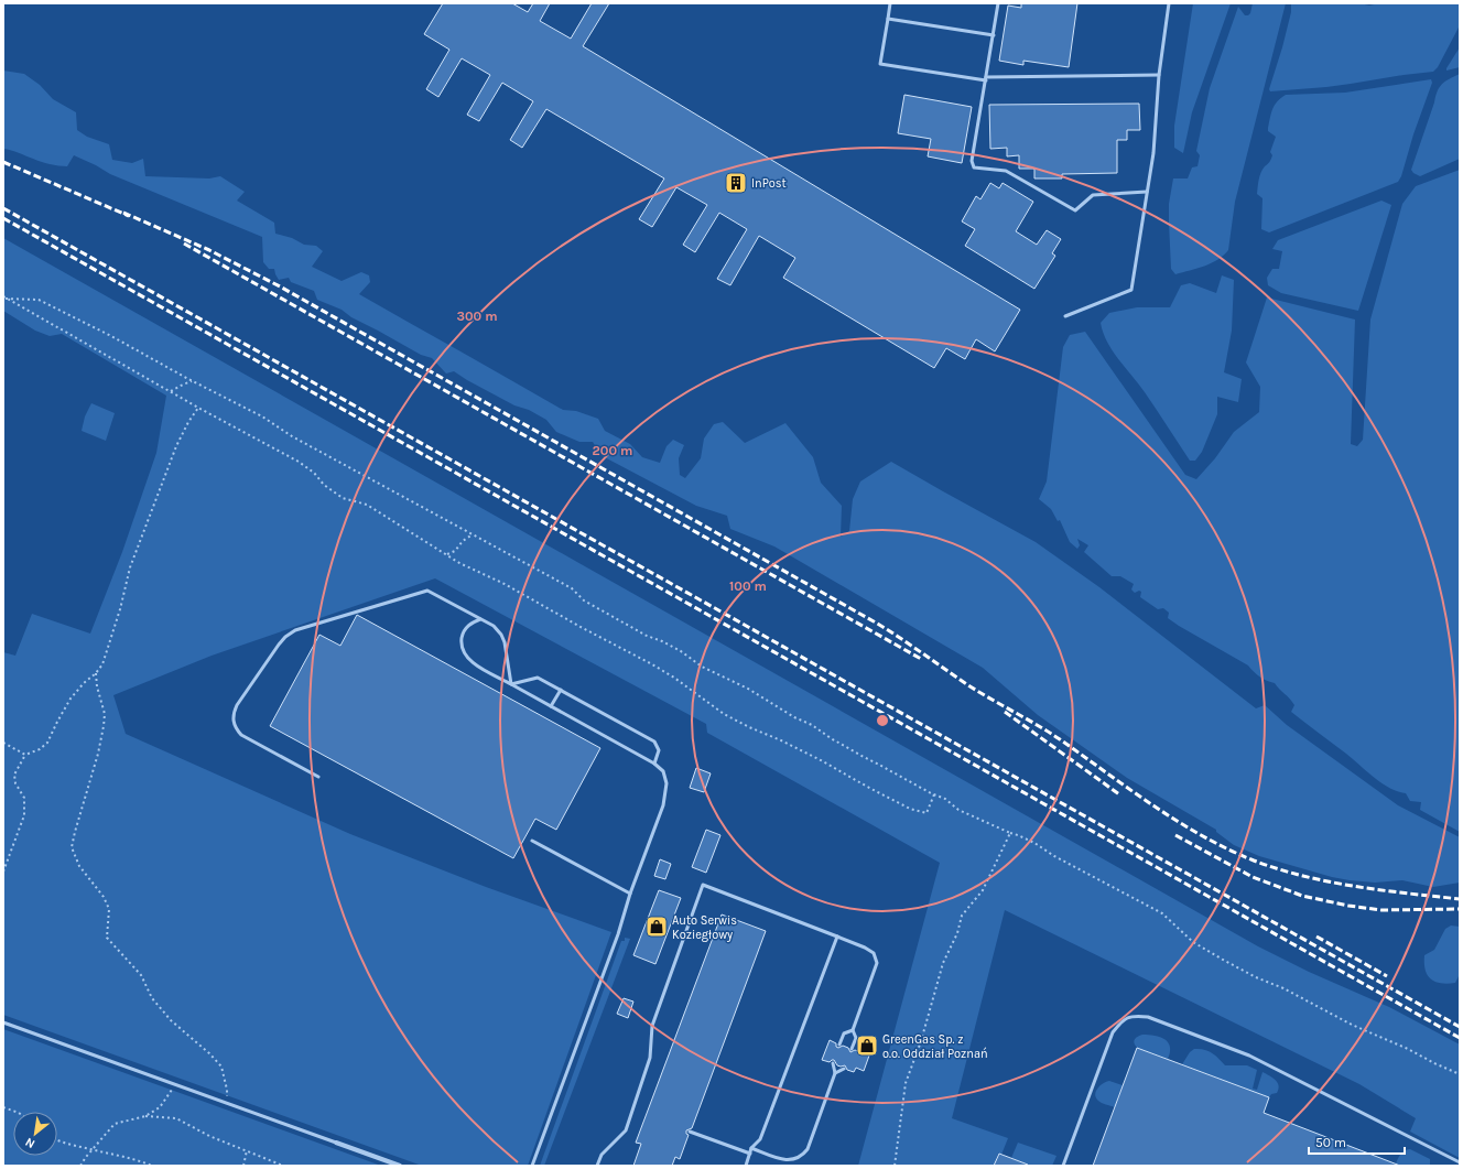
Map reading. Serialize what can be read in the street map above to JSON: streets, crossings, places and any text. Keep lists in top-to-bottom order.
{
  "places": {
    "building": ["InPost"],
    "shop": ["Auto Serwis Koziegłowy", "GreenGas Sp. z o.o. Oddział Poznań"]
  },
  "scale_bar": "50 m",
  "north": "bottom left",
  "rings": ["300 m", "200 m", "100 m"]
}
